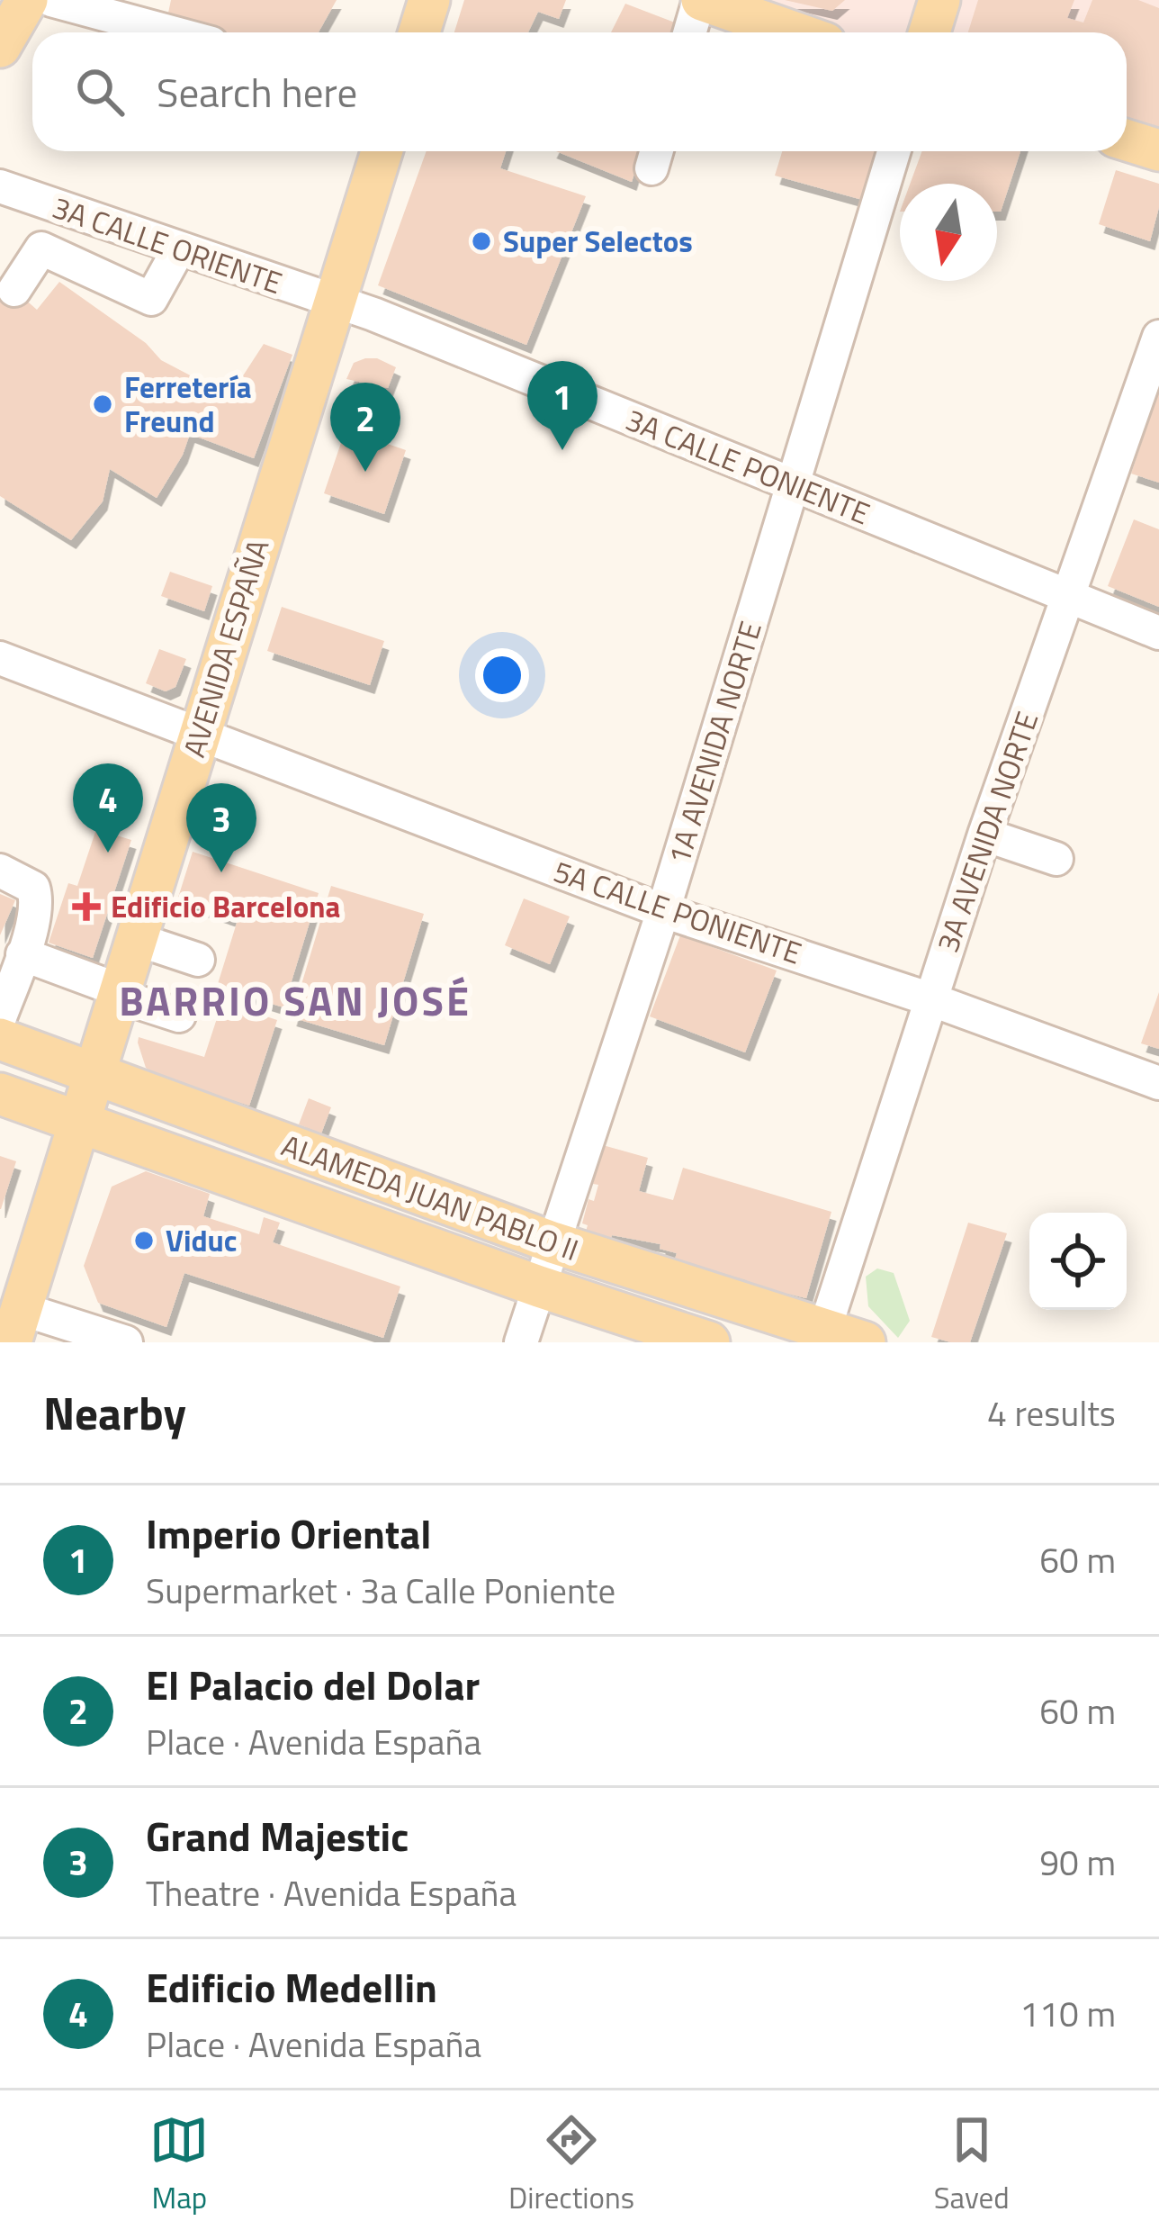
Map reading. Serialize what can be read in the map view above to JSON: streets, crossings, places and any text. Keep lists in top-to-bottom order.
{
  "streets": {
    "main road": ["AVENIDA ESPAÑA", "ALAMEDA JUAN PABLO II"],
    "street": [
      "3A CALLE ORIENTE",
      "3A CALLE PONIENTE",
      "1A AVENIDA NORTE",
      "3A AVENIDA NORTE",
      "5A CALLE PONIENTE"
    ]
  },
  "crossings": [
    ["3A CALLE ORIENTE", "3A CALLE PONIENTE"],
    ["3A CALLE ORIENTE", "AVENIDA ESPAÑA"],
    ["3A CALLE PONIENTE", "AVENIDA ESPAÑA"],
    ["3A CALLE PONIENTE", "1A AVENIDA NORTE"],
    ["3A CALLE PONIENTE", "3A AVENIDA NORTE"],
    ["AVENIDA ESPAÑA", "5A CALLE PONIENTE"],
    ["AVENIDA ESPAÑA", "ALAMEDA JUAN PABLO II"],
    ["1A AVENIDA NORTE", "5A CALLE PONIENTE"],
    ["1A AVENIDA NORTE", "ALAMEDA JUAN PABLO II"],
    ["3A AVENIDA NORTE", "5A CALLE PONIENTE"],
    ["3A AVENIDA NORTE", "ALAMEDA JUAN PABLO II"]
  ],
  "districts": ["BARRIO SAN JOSÉ"],
  "places": {
    "other": ["Super Selectos", "Ferretería Freund", "Viduc"],
    "health": ["Edificio Barcelona"]
  },
  "north": "bottom",
  "page": {
    "search": "Search here",
    "pins": [
      "1",
      "2",
      "4",
      "3"
    ],
    "heading": ["Nearby", "4 results"],
    "list": [
      {
        "mark": "1",
        "name": "Imperio Oriental",
        "note": "Supermarket · 3a Calle Poniente",
        "value": "60 m"
      },
      {
        "mark": "2",
        "name": "El Palacio del Dolar",
        "note": "Place · Avenida España",
        "value": "60 m"
      },
      {
        "mark": "3",
        "name": "Grand Majestic",
        "note": "Theatre · Avenida España",
        "value": "90 m"
      },
      {
        "mark": "4",
        "name": "Edificio Medellin",
        "note": "Place · Avenida España",
        "value": "110 m"
      }
    ],
    "nav": ["Map", "Directions", "Saved"]
  }
}
